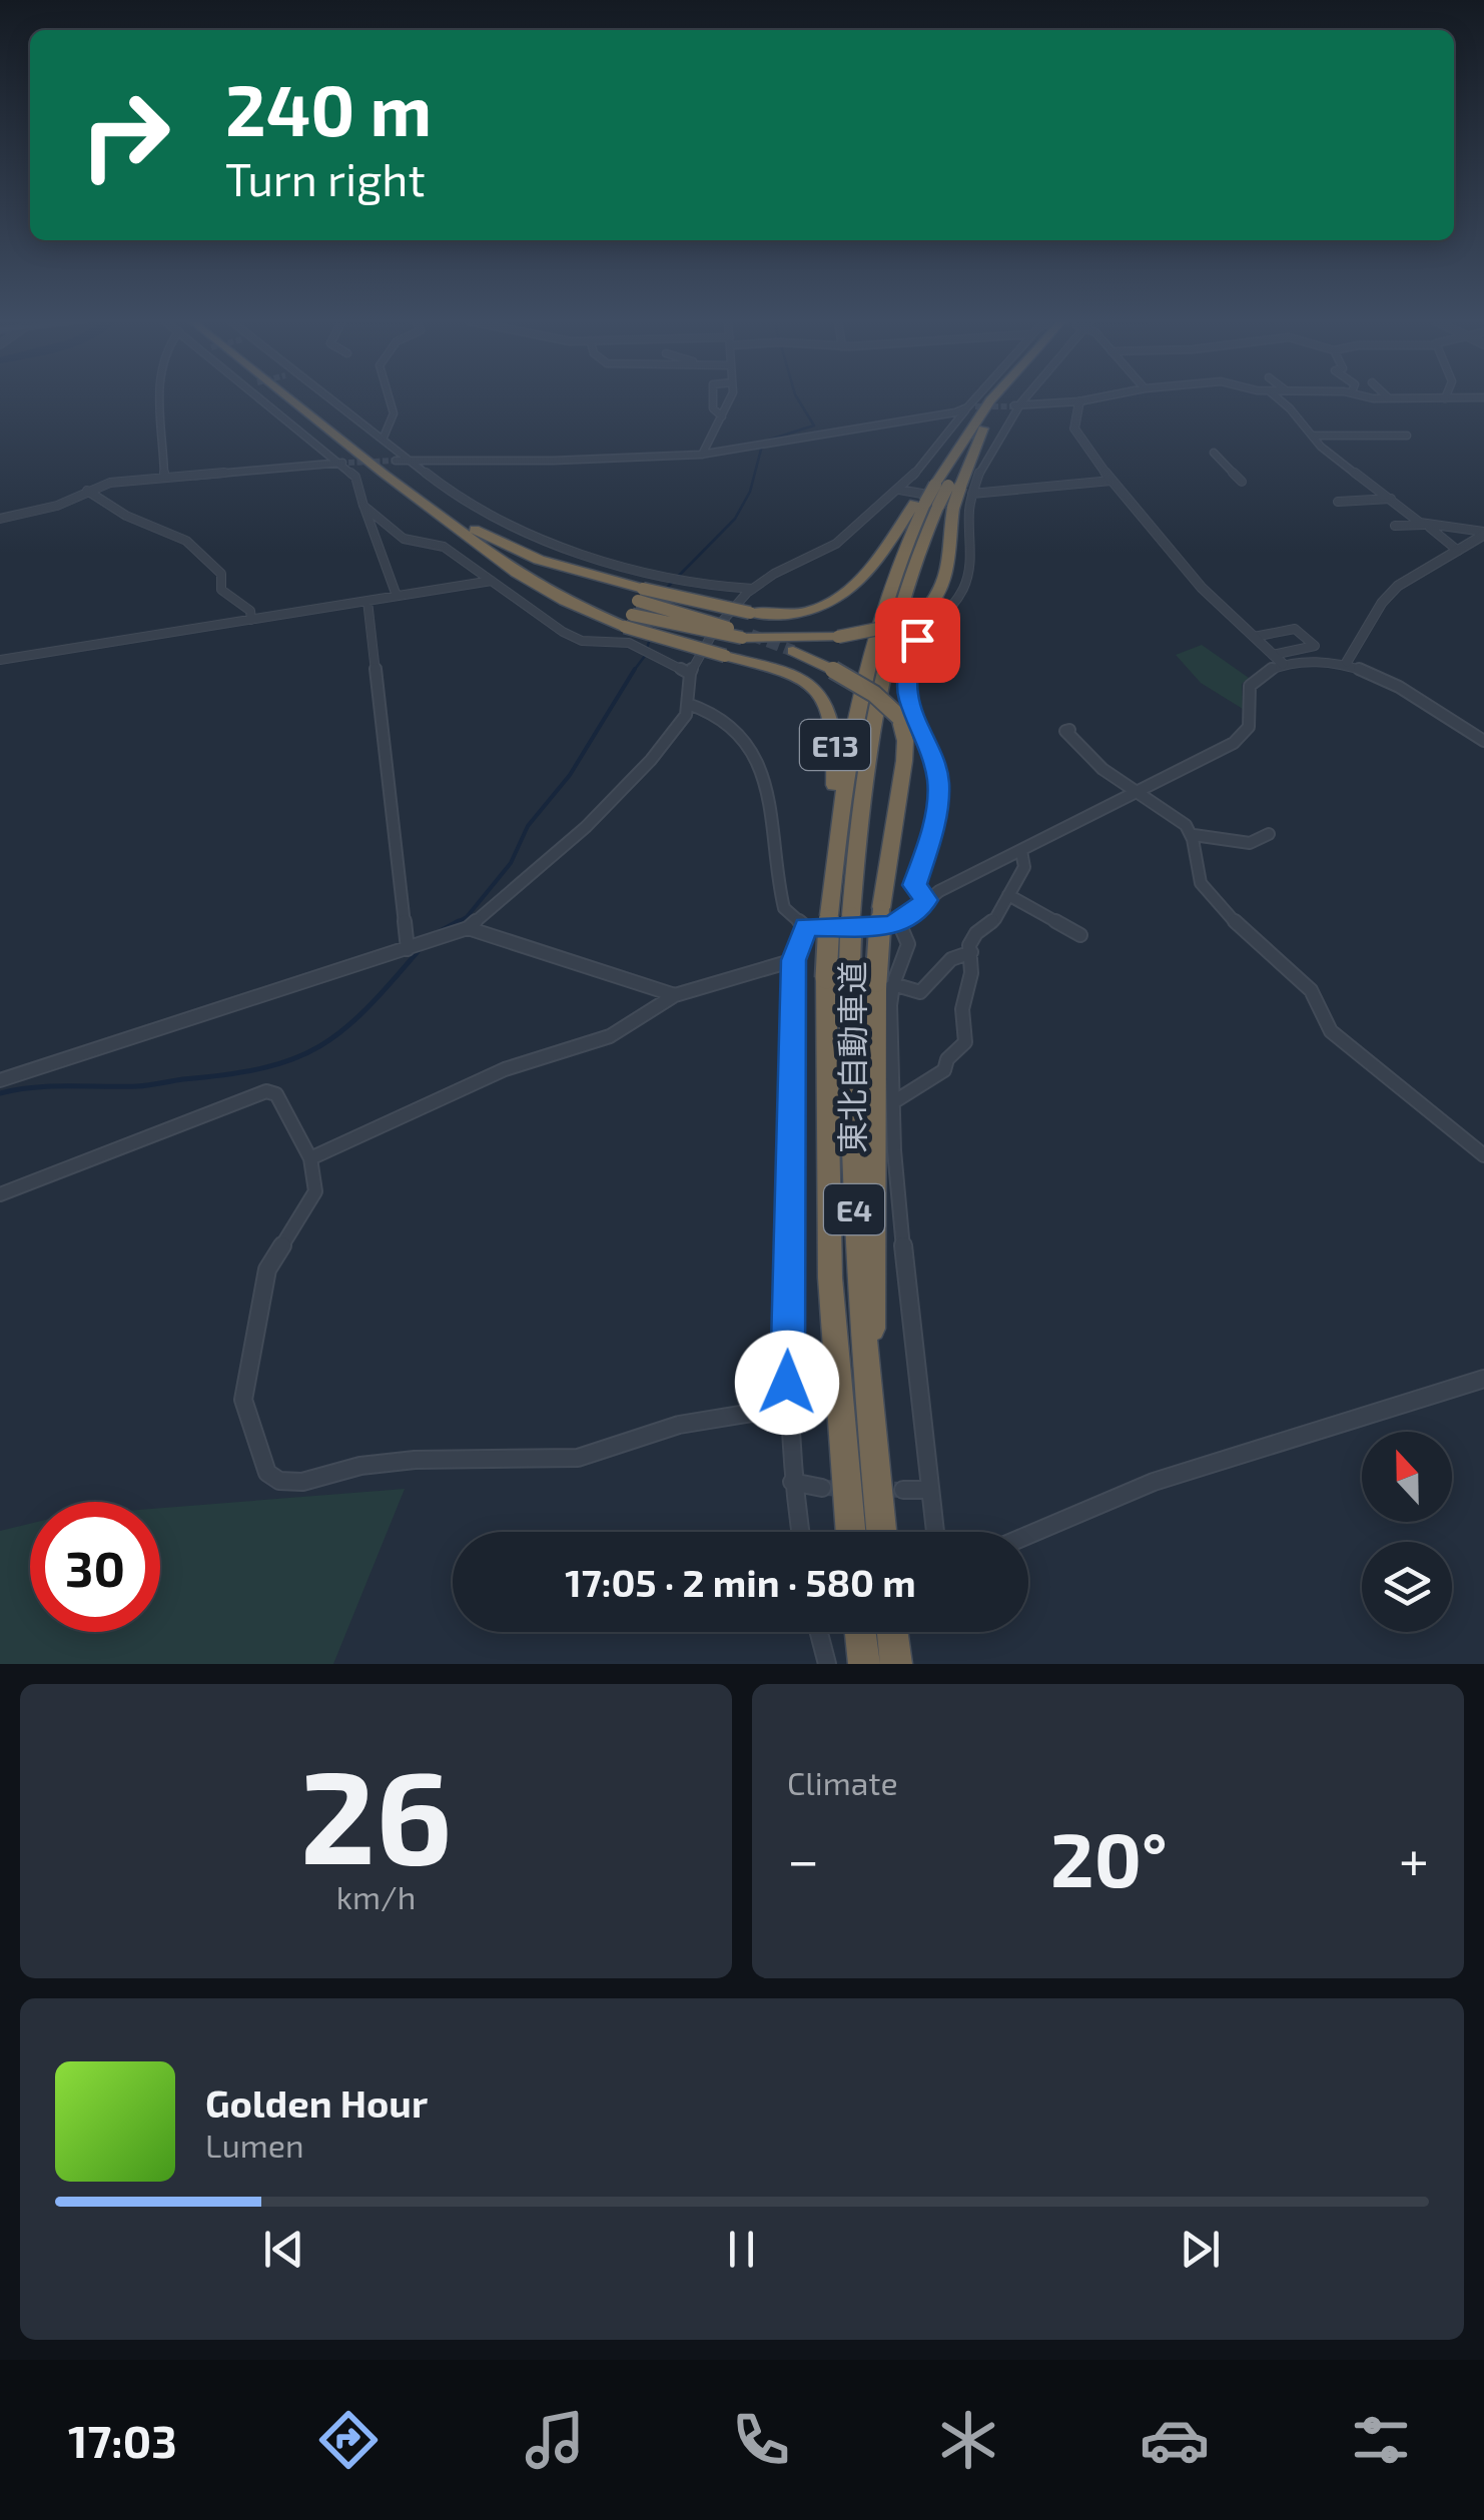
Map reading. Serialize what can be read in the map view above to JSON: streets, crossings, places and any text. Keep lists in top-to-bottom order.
{
  "streets": {
    "highway": ["E13", "東北自動車道", "E4"]
  },
  "crossings": [
    ["E13", "東北自動車道"]
  ],
  "north": "top",
  "page": {
    "turn": ["240 m", "Turn right"],
    "limit": "30",
    "trip": "17:05 · 2 min · 580 m",
    "tile": [
      ["26", "km/h"],
      "Climate"
    ],
    "heat": ["−", "20°", "+"],
    "song": ["Golden Hour", "Lumen"],
    "tabs": "17:03"
  }
}
